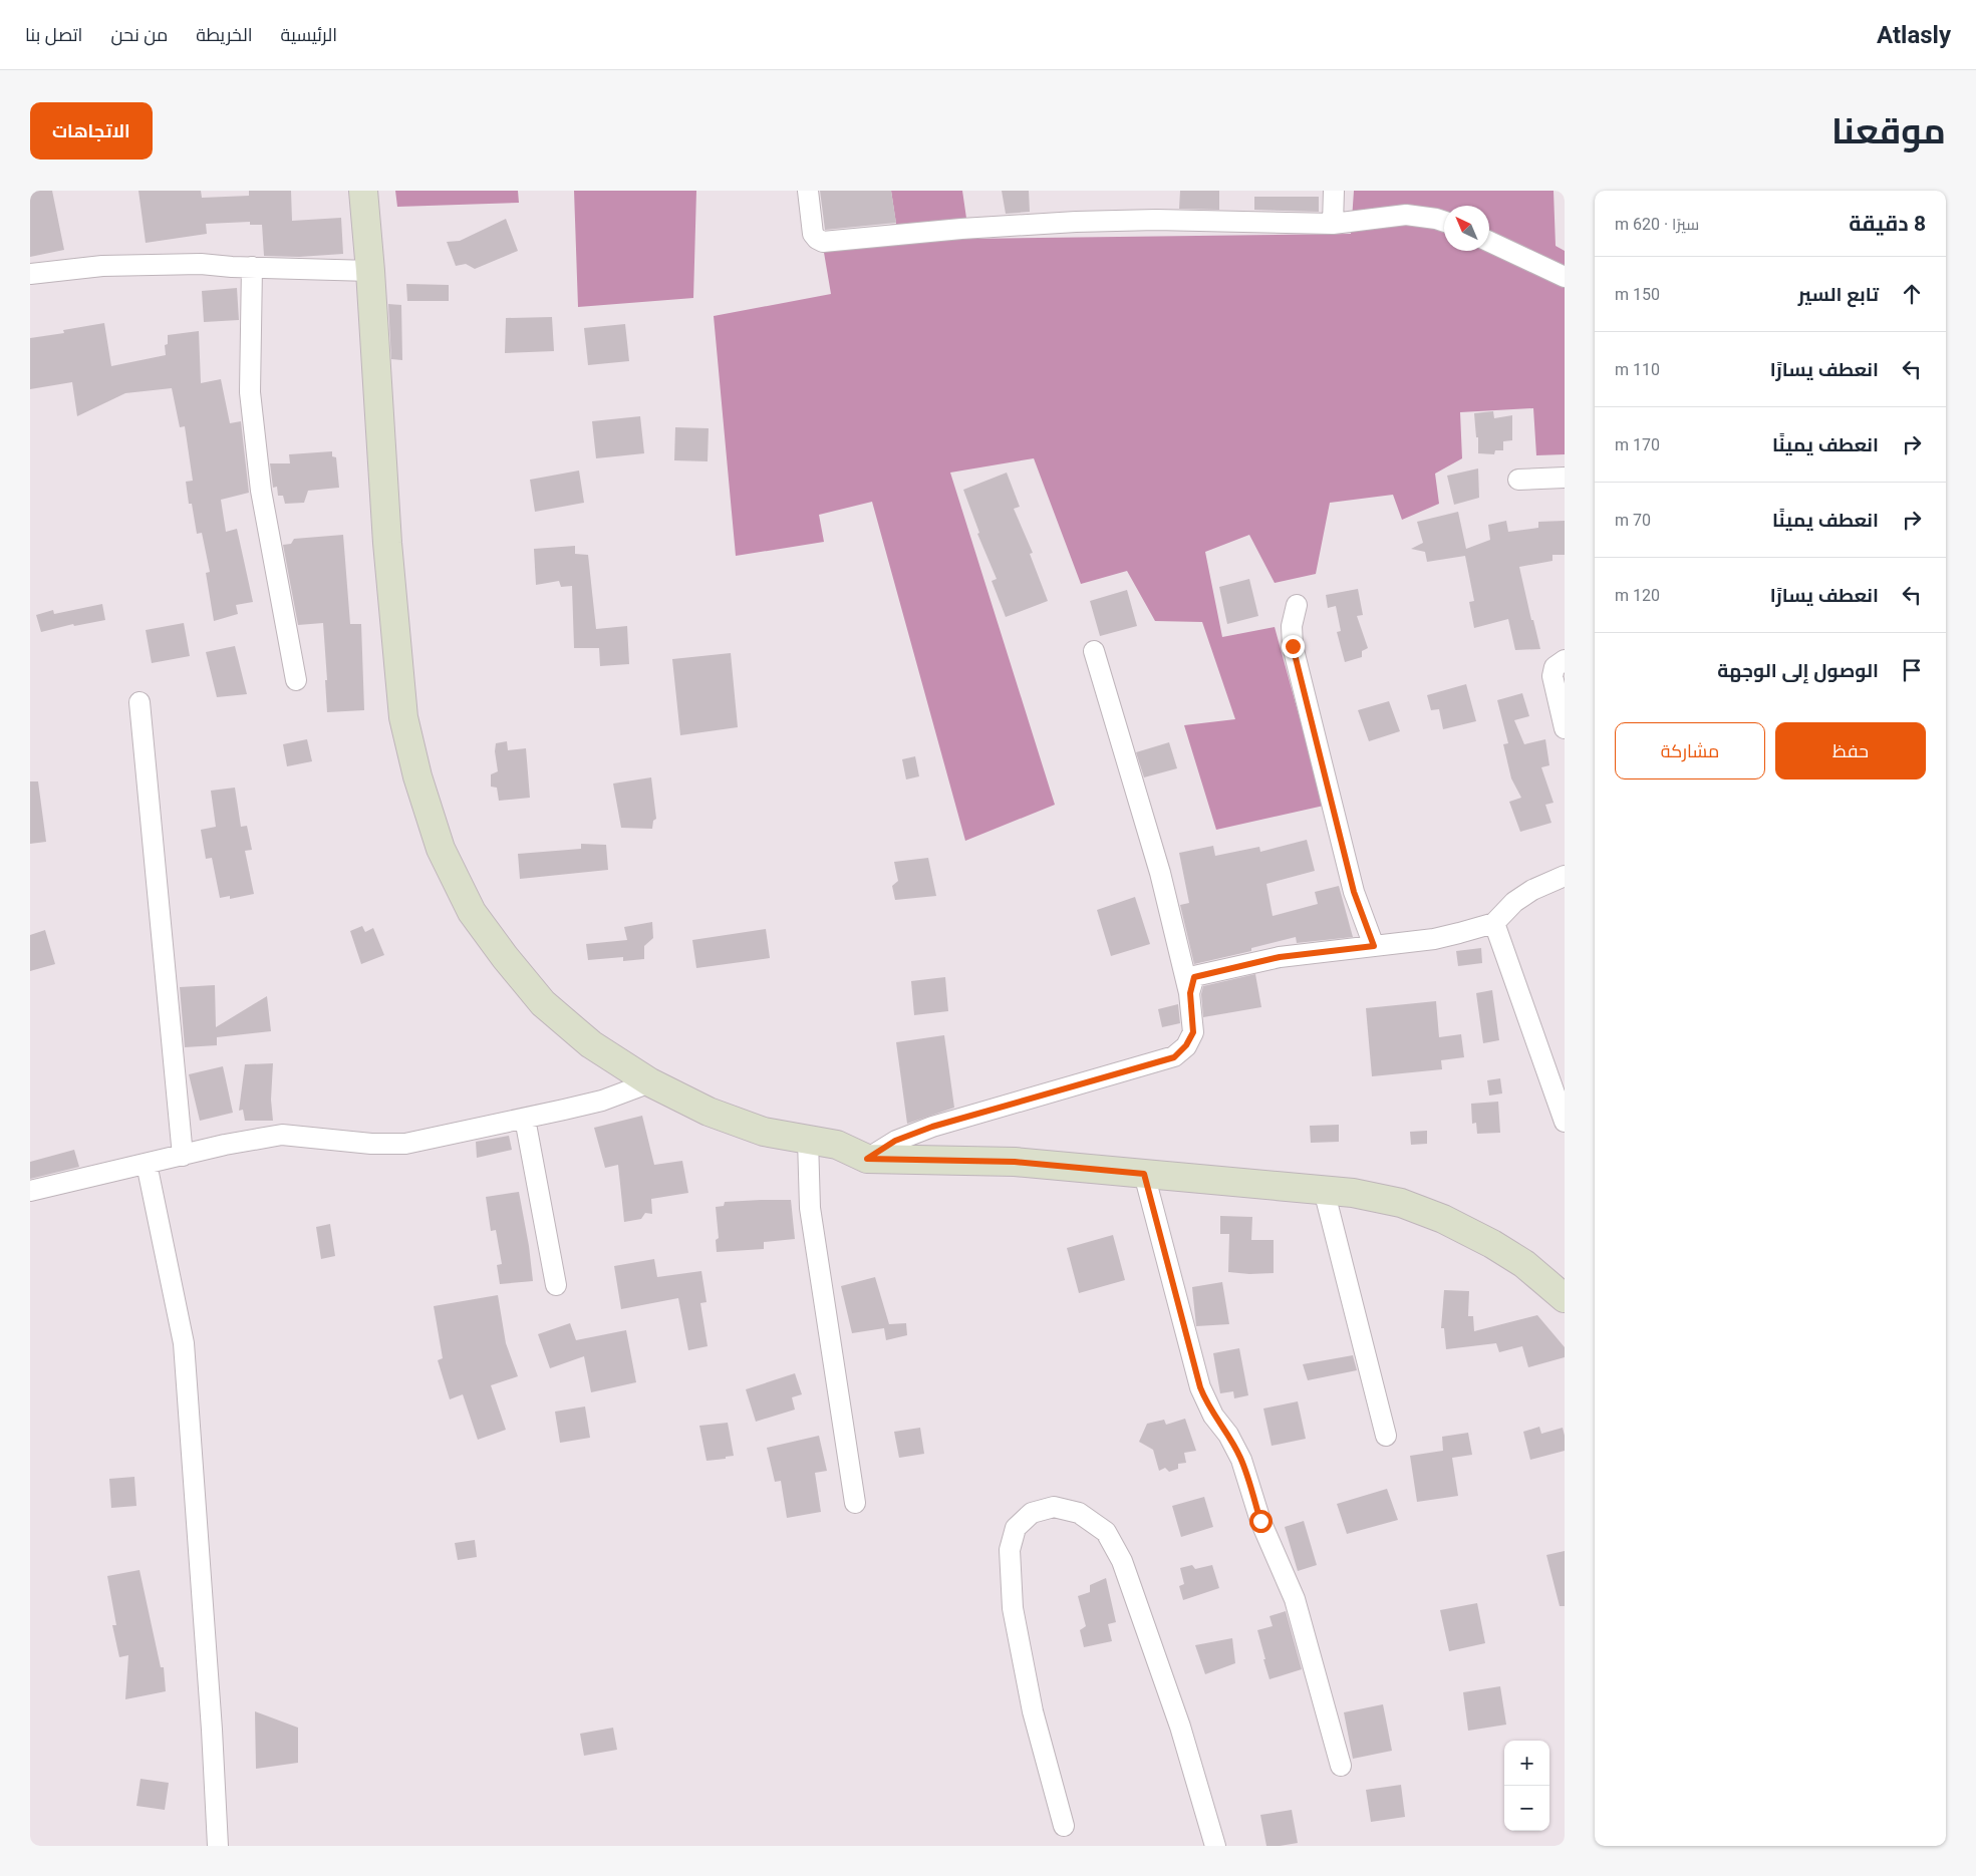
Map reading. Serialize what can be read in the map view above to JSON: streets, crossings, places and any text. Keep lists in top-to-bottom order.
{
  "north": "top left",
  "page": {
    "header": "Atlasly",
    "nav": [
      "الرئيسية",
      "الخريطة",
      "من نحن",
      "اتصل بنا"
    ],
    "title": "موقعنا",
    "buttons": [
      "الاتجاهات",
      ["حفظ", "مشاركة"]
    ],
    "heading": ["8 دقيقة", "سيرًا · 620 m"],
    "list": [
      ["تابع السير", "150 m"],
      ["انعطف يسارًا", "110 m"],
      ["انعطف يمينًا", "170 m"],
      ["انعطف يمينًا", "70 m"],
      ["انعطف يسارًا", "120 m"],
      "الوصول إلى الوجهة"
    ],
    "map_buttons": ["+", "−"]
  }
}
